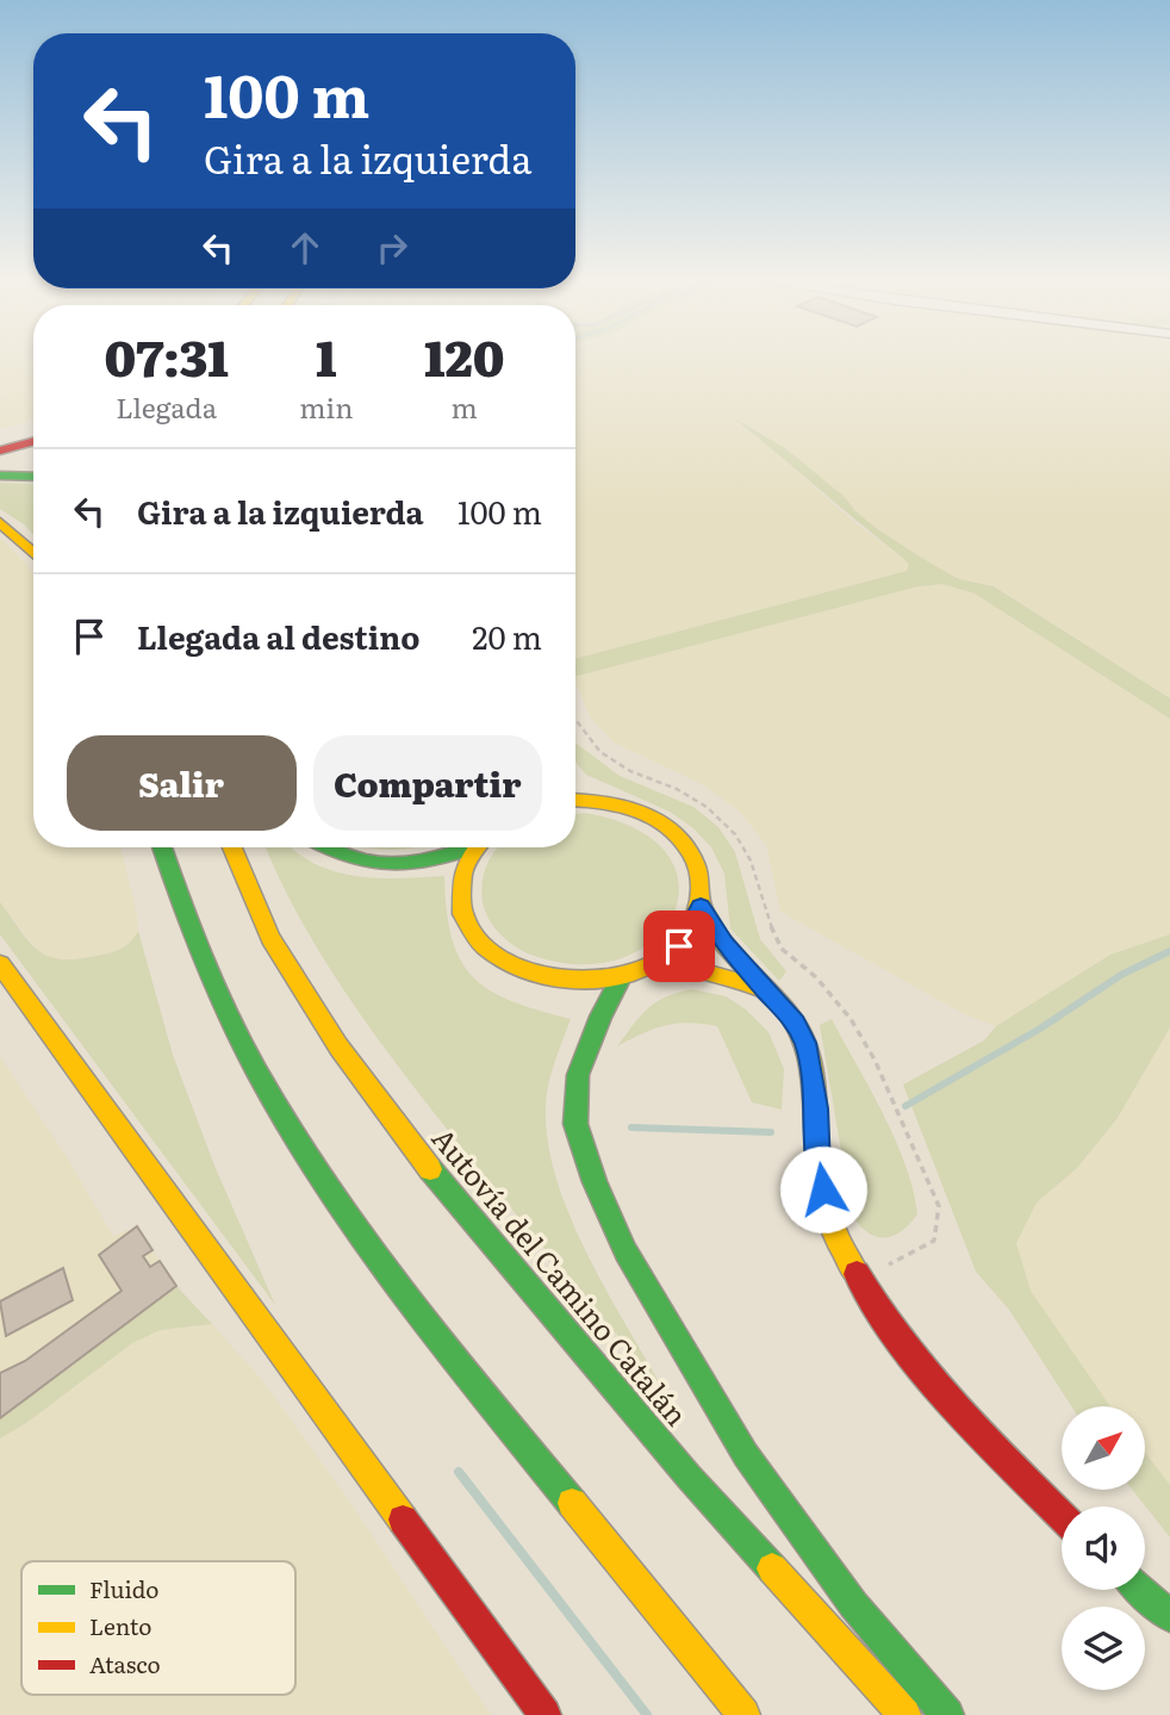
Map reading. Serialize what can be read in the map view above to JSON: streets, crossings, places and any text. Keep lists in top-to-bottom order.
{
  "streets": {
    "main road": ["Autovía del Camino Catalán"]
  },
  "legend": ["Fluido", "Lento", "Atasco"],
  "north": "top right",
  "page": {
    "turn": ["100 m", "Gira a la izquierda"],
    "eta": [
      "07:31",
      "Llegada",
      "1",
      "min",
      "120",
      "m"
    ],
    "list": [
      {
        "name": "Gira a la izquierda",
        "value": "100 m"
      },
      {
        "name": "Llegada al destino",
        "value": "20 m"
      }
    ],
    "buttons": ["Salir", "Compartir"]
  }
}
